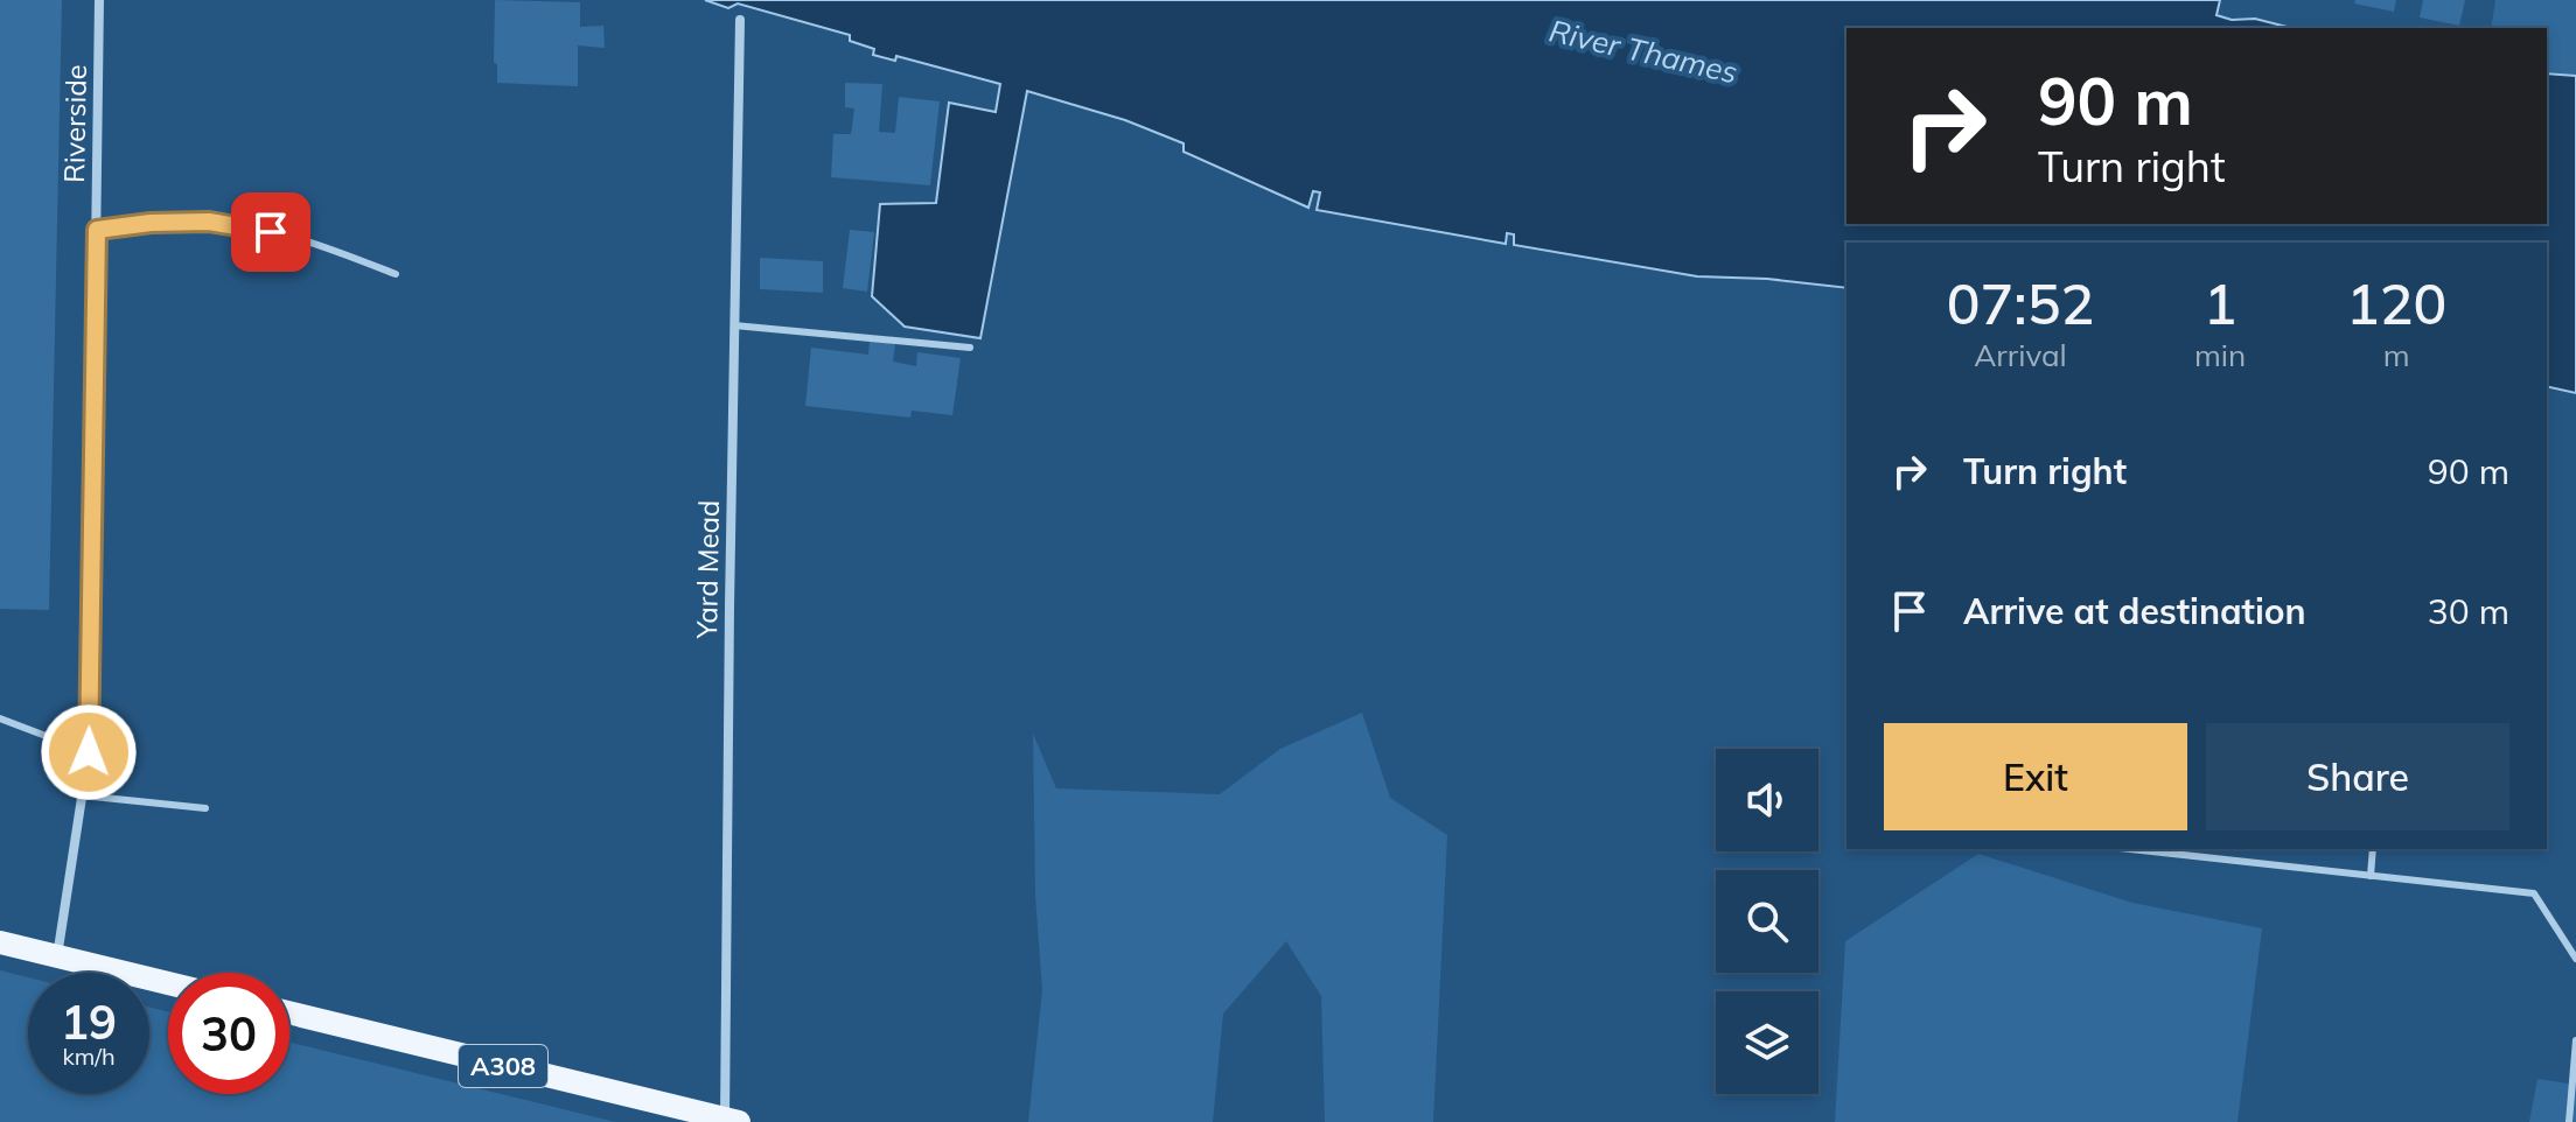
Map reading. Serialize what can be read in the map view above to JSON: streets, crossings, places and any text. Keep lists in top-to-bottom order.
{
  "streets": {
    "main road": ["A308"],
    "street": ["Riverside", "Yard Mead"]
  },
  "crossings": [
    ["Yard Mead", "A308"]
  ],
  "water": ["River Thames"],
  "page": {
    "turn": ["90 m", "Turn right"],
    "eta": [
      "07:52",
      "Arrival",
      "1",
      "min",
      "120",
      "m"
    ],
    "list": [
      {
        "name": "Turn right",
        "value": "90 m"
      },
      {
        "name": "Arrive at destination",
        "value": "30 m"
      }
    ],
    "buttons": ["Exit", "Share"],
    "speed": "19 km/h",
    "limit": "30"
  }
}
